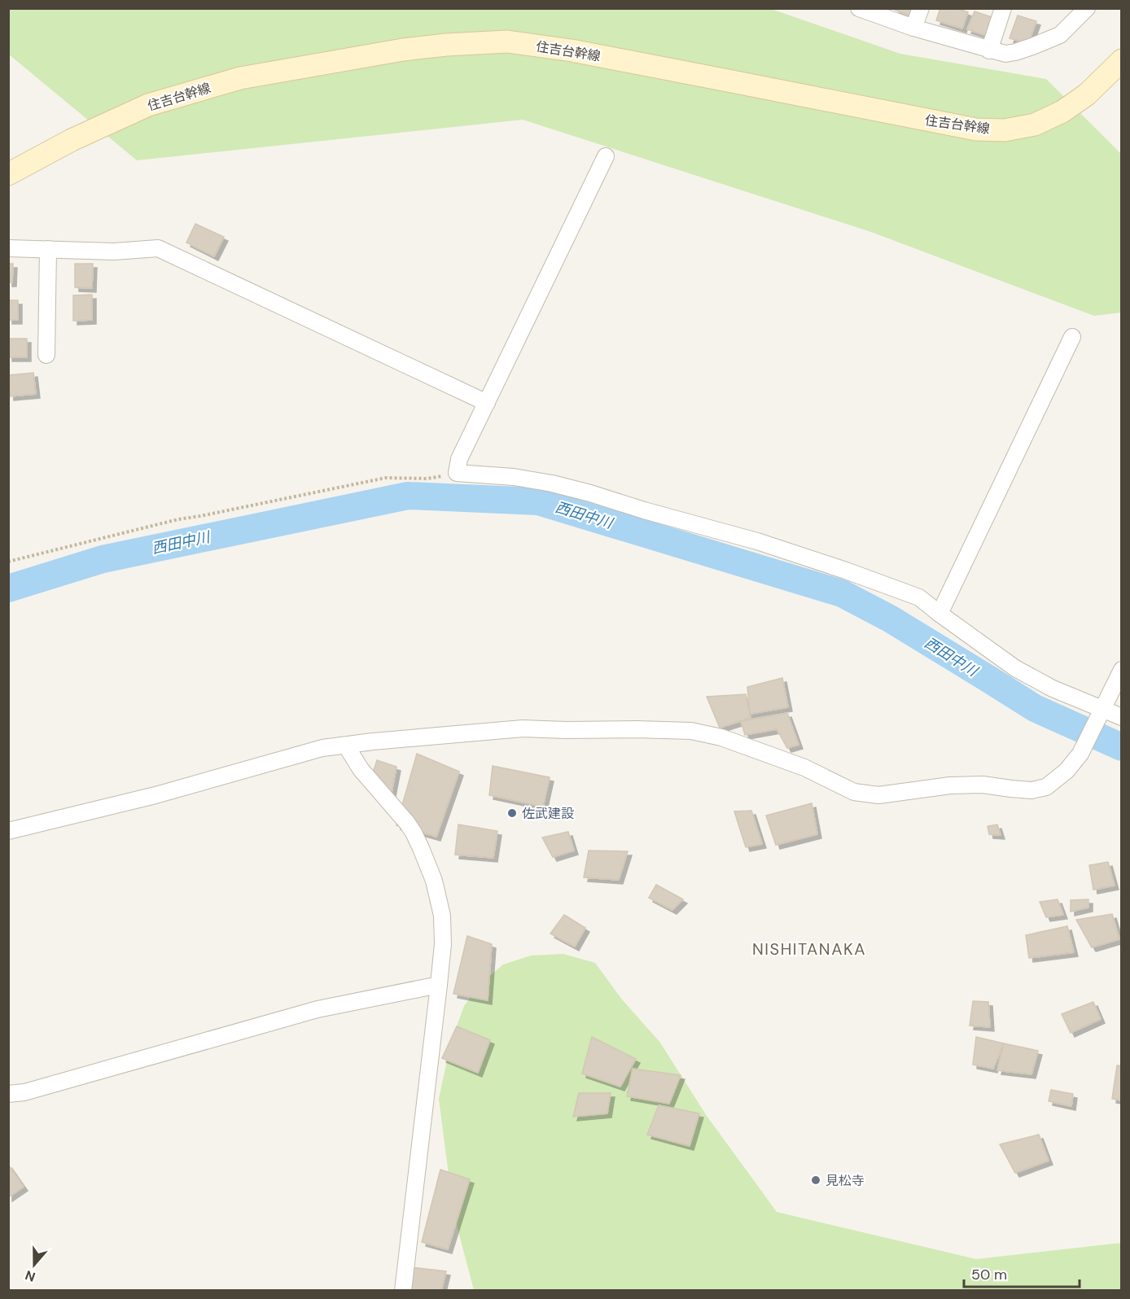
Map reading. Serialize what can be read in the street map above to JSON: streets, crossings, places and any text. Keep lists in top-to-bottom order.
{
  "streets": {
    "street": ["住吉台幹線"]
  },
  "districts": ["NISHITANAKA"],
  "water": ["西田中川"],
  "places": ["佐武建設", "見松寺"],
  "scale_bar": "50 m",
  "north": "bottom"
}
